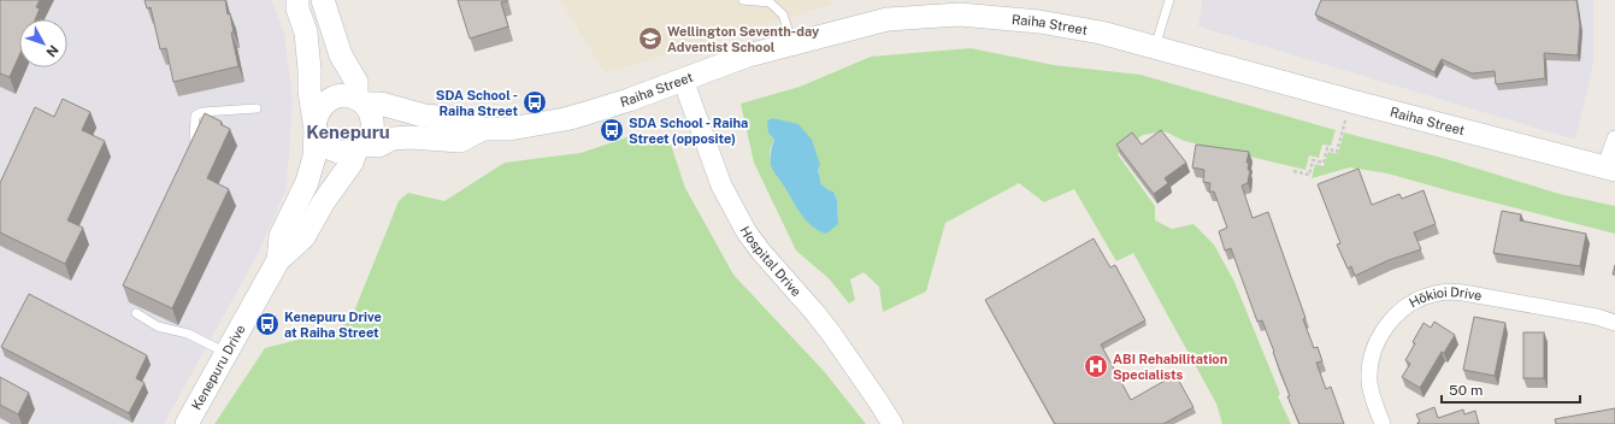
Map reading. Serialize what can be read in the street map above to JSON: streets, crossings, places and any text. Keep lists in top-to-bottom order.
{
  "streets": {
    "main road": ["Raiha Street", "Kenepuru Drive"],
    "street": ["Hospital Drive", "Hōkioi Drive"]
  },
  "crossings": [
    ["Raiha Street", "Hospital Drive"],
    ["Raiha Street", "Kenepuru Drive"]
  ],
  "districts": ["Kenepuru"],
  "places": {
    "school or university": ["Wellington Seventh-day Adventist School"],
    "bus stop": ["SDA School - Raiha Street", "SDA School - Raiha Street (opposite)", "Kenepuru Drive at Raiha Street"],
    "hospital": ["ABI Rehabilitation Specialists"]
  },
  "scale_bar": "50 m",
  "north": "bottom right"
}
